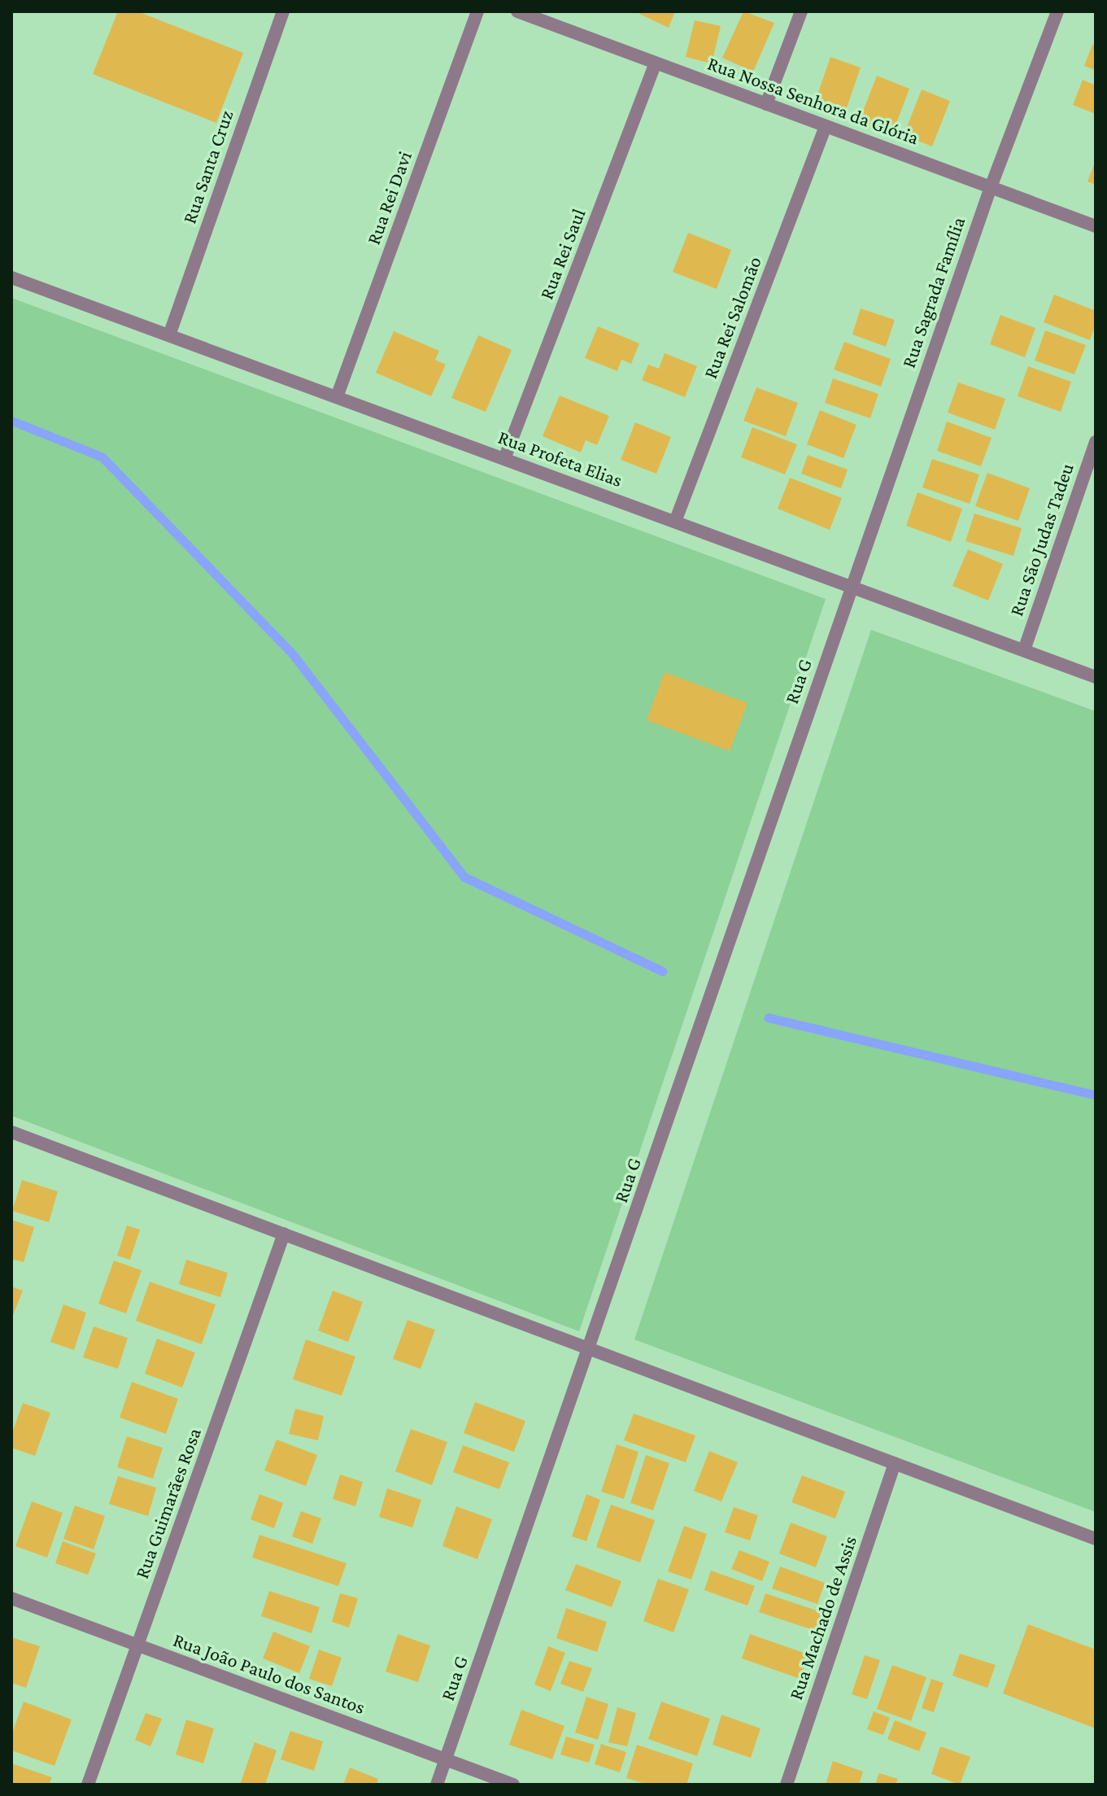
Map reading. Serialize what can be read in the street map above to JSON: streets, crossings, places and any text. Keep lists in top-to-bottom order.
{
  "streets": {
    "street": [
      "Rua Nossa Senhora da Glória",
      "Rua Santa Cruz",
      "Rua Rei Davi",
      "Rua Rei Saul",
      "Rua Sagrada Família",
      "Rua Rei Salomão",
      "Rua Profeta Elias",
      "Rua São Judas Tadeu",
      "Rua G",
      "Rua Guimarães Rosa",
      "Rua Machado de Assis",
      "Rua João Paulo dos Santos"
    ]
  },
  "crossings": [
    ["Rua Nossa Senhora da Glória", "Rua Rei Saul"],
    ["Rua Nossa Senhora da Glória", "Rua Sagrada Família"],
    ["Rua Nossa Senhora da Glória", "Rua Rei Salomão"],
    ["Rua Santa Cruz", "Rua Profeta Elias"],
    ["Rua Rei Davi", "Rua Profeta Elias"],
    ["Rua Rei Saul", "Rua Profeta Elias"],
    ["Rua Sagrada Família", "Rua Profeta Elias"],
    ["Rua Sagrada Família", "Rua G"],
    ["Rua Rei Salomão", "Rua Profeta Elias"],
    ["Rua Profeta Elias", "Rua São Judas Tadeu"],
    ["Rua Profeta Elias", "Rua G"],
    ["Rua G", "Rua João Paulo dos Santos"],
    ["Rua Guimarães Rosa", "Rua João Paulo dos Santos"]
  ]
}
